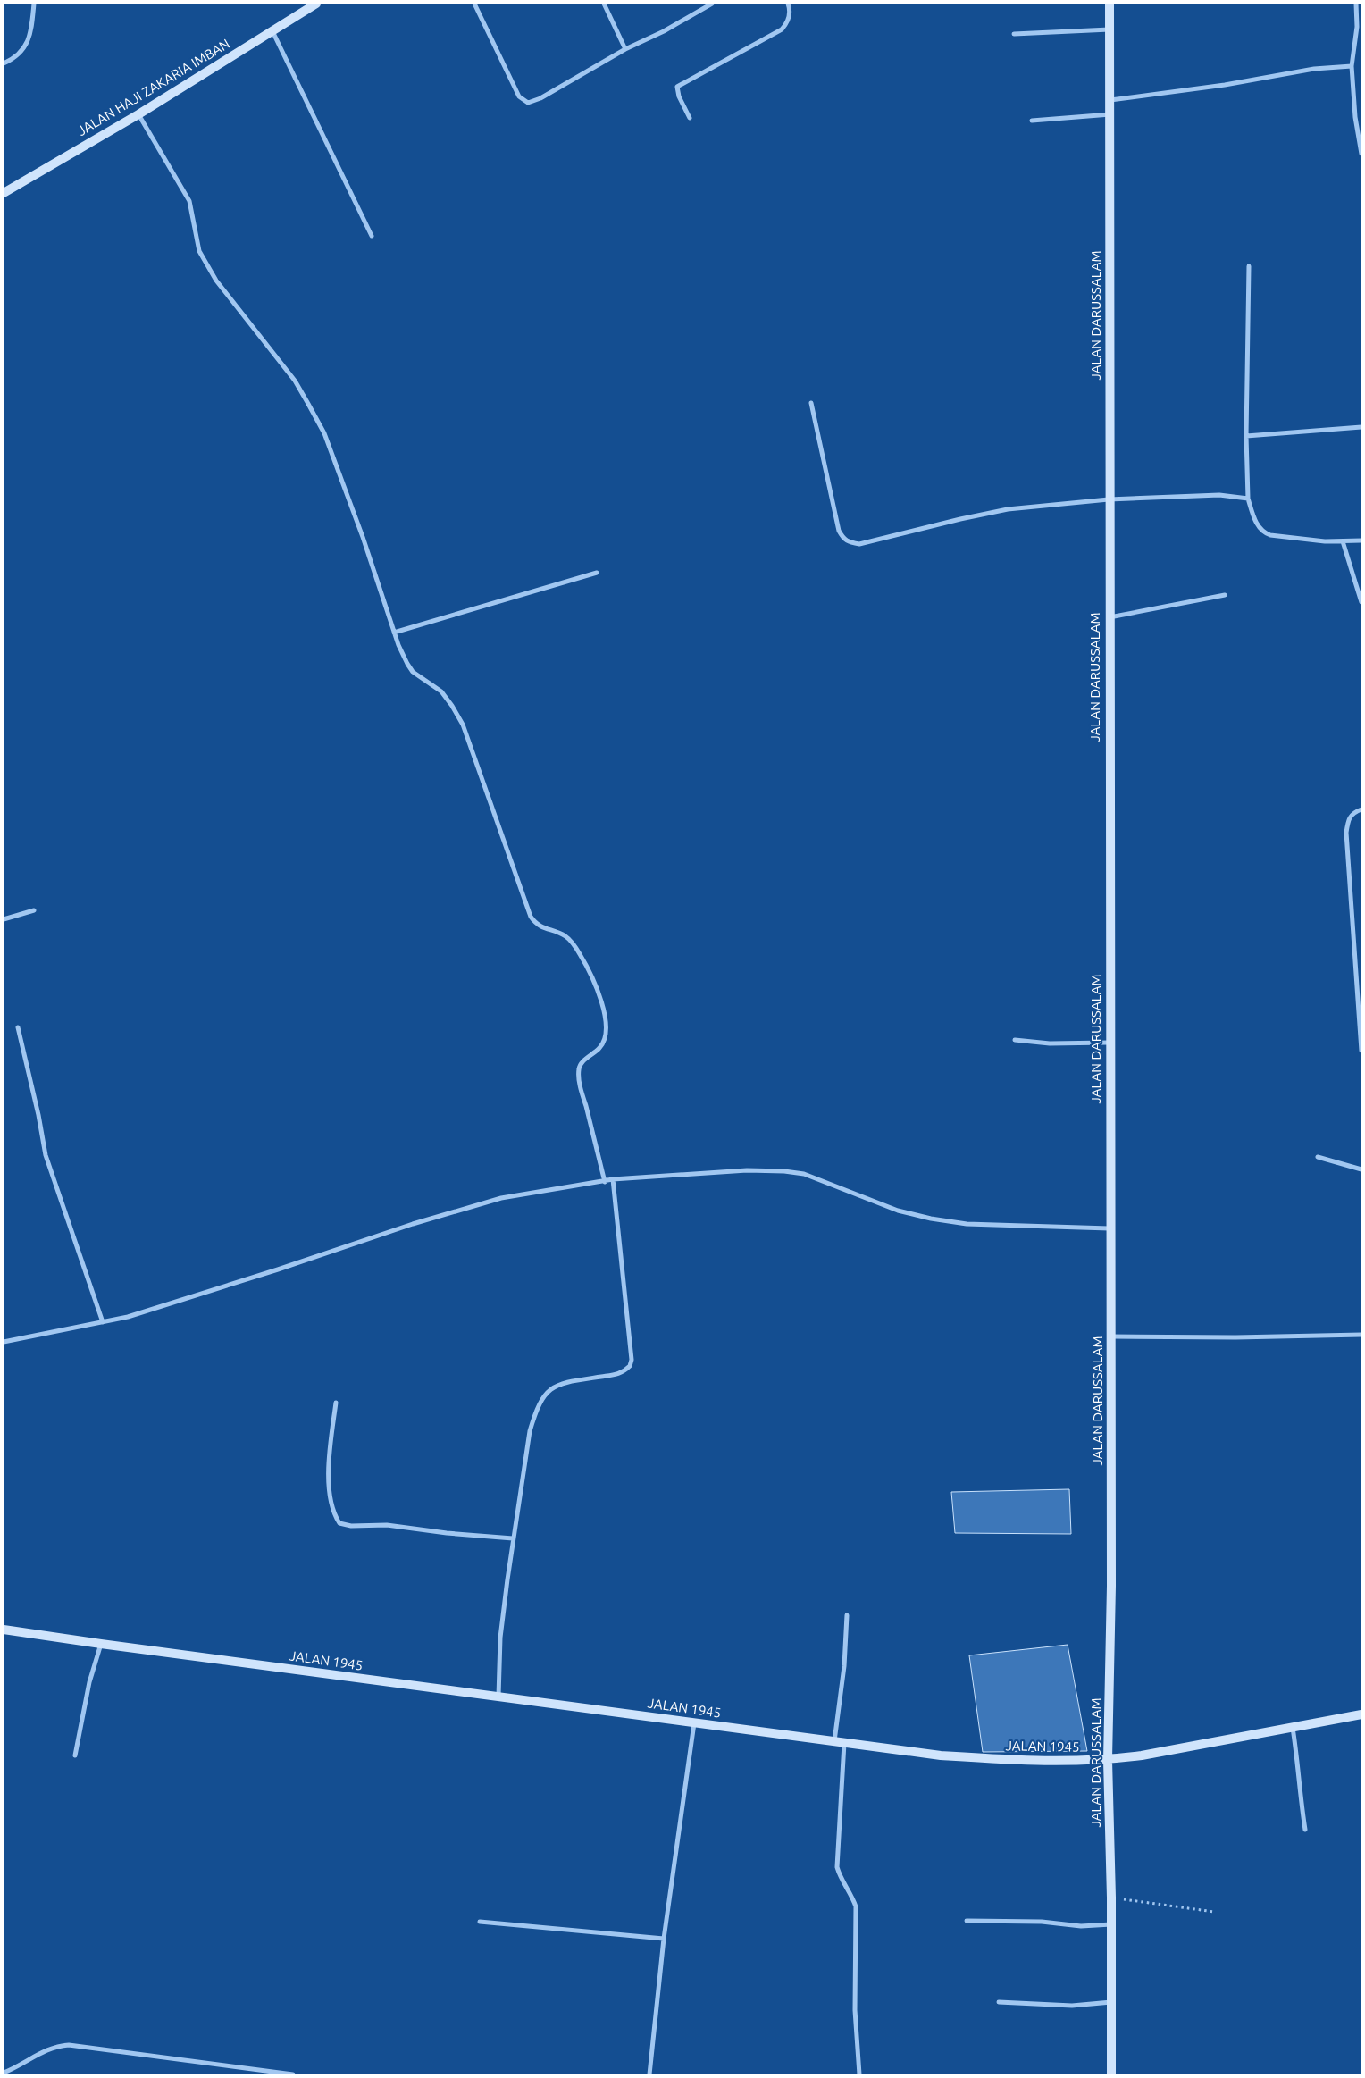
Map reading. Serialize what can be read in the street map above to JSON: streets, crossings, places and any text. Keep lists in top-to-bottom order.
{
  "streets": {
    "street": ["JALAN HAJI ZAKARIA IMBAN", "JALAN DARUSSALAM", "JALAN 1945"]
  },
  "crossings": [
    ["JALAN DARUSSALAM", "JALAN 1945"]
  ]
}
